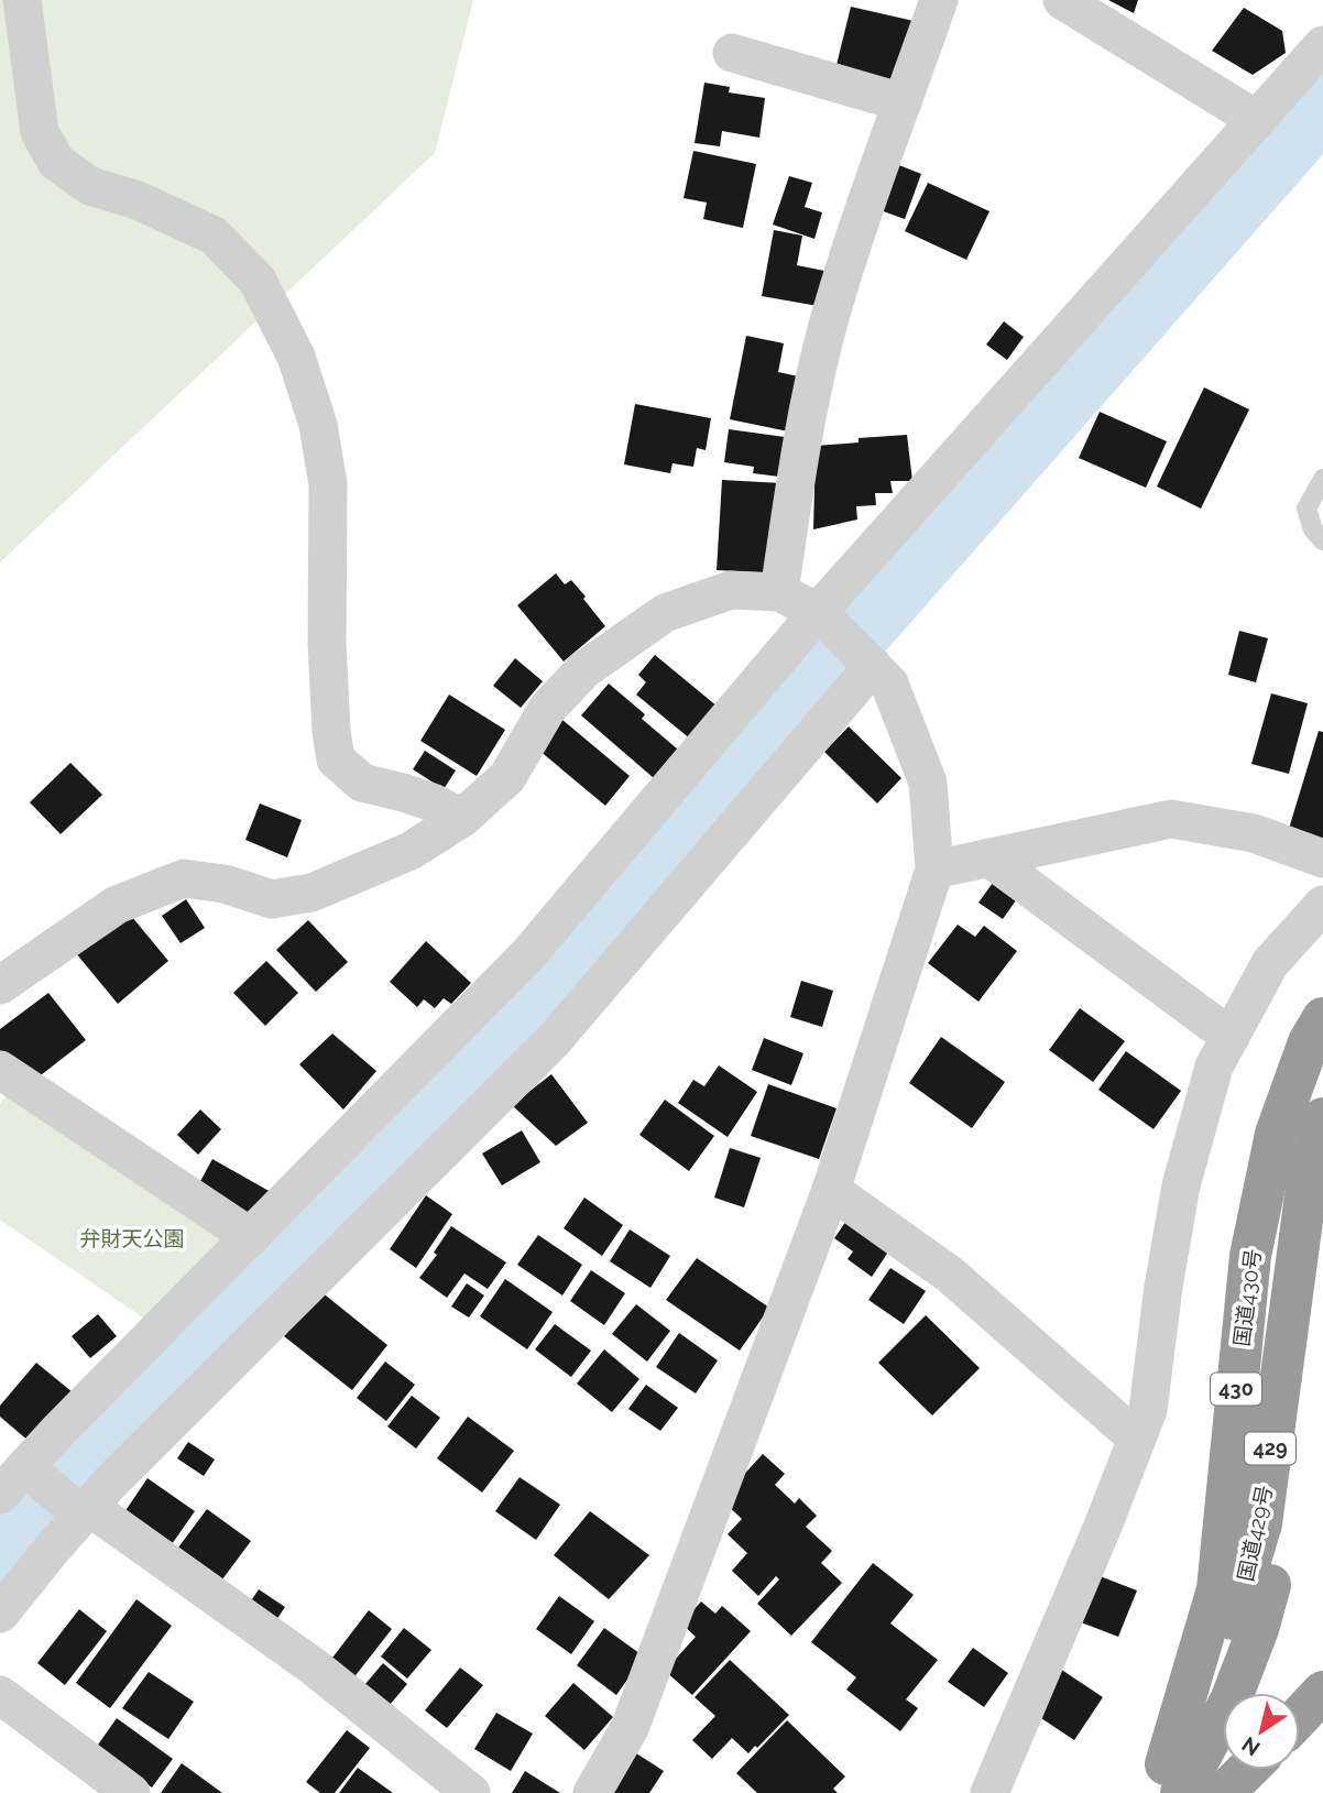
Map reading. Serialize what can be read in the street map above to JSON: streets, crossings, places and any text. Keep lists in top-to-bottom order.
{
  "streets": {
    "highway": [
      "国道430号",
      "430",
      "429",
      "国道429号"
    ]
  },
  "crossings": [
    ["国道430号", "国道429号"]
  ],
  "parks": ["弁財天公園"],
  "north": "bottom left"
}
